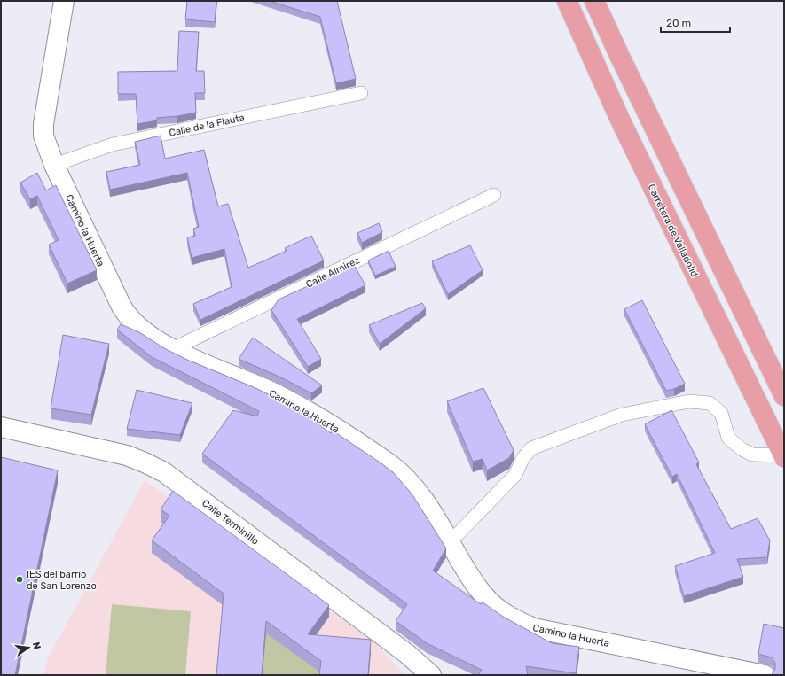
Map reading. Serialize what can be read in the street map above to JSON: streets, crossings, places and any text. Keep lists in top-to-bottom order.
{
  "streets": {
    "highway": ["Carretera de Valladolid"],
    "street": ["Camino la Huerta", "Calle Terminillo"],
    "lane": ["Calle de la Flauta", "Calle Almirez"]
  },
  "crossings": [
    ["Calle de la Flauta", "Camino la Huerta"],
    ["Camino la Huerta", "Calle Almirez"]
  ],
  "places": ["IES del barrio de San Lorenzo"],
  "scale_bar": "20 m",
  "north": "right"
}
